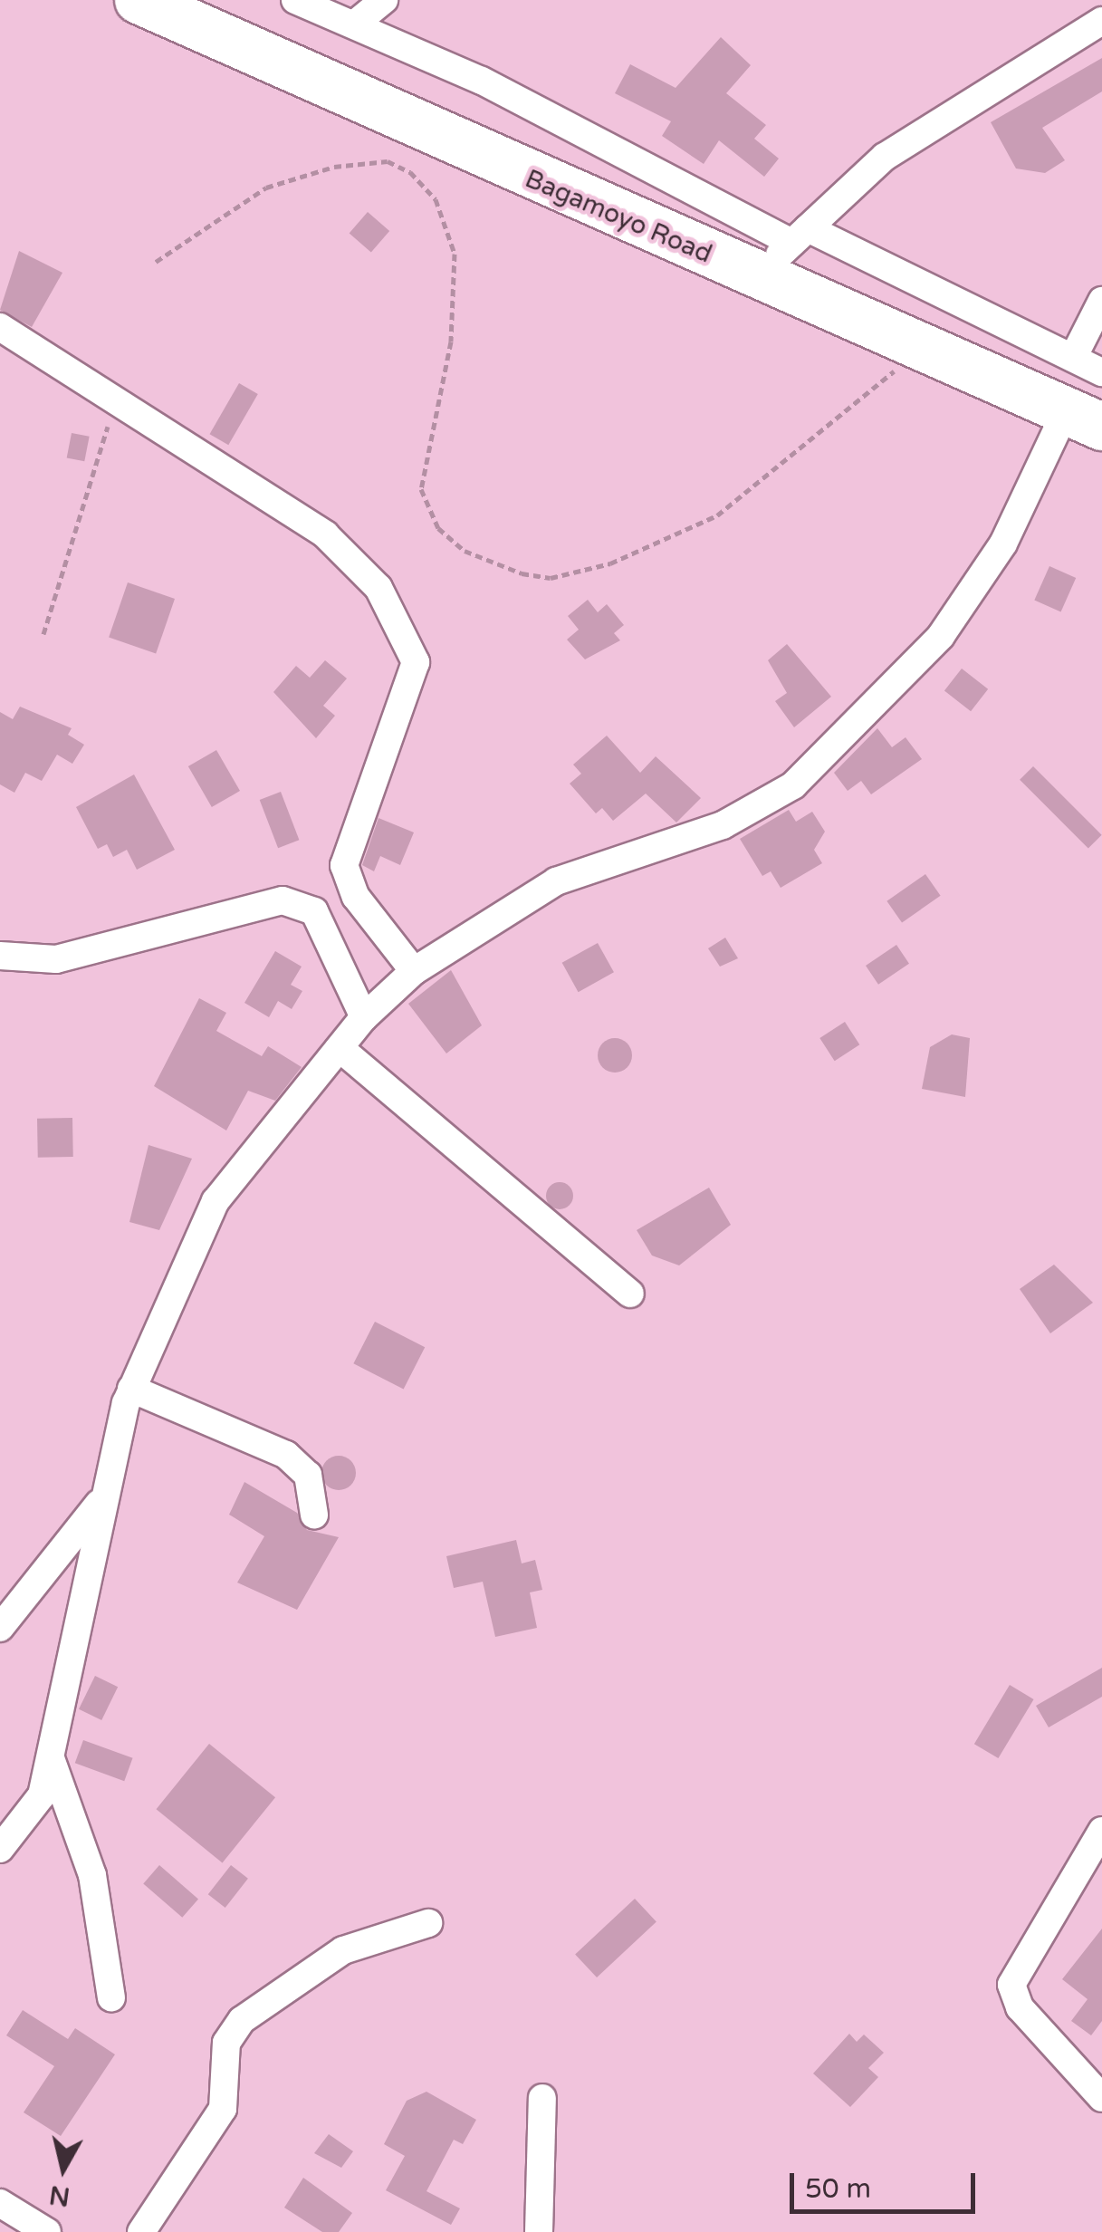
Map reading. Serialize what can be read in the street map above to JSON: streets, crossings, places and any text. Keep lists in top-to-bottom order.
{
  "streets": {
    "highway": ["Bagamoyo Road"]
  },
  "scale_bar": "50 m",
  "north": "bottom"
}
